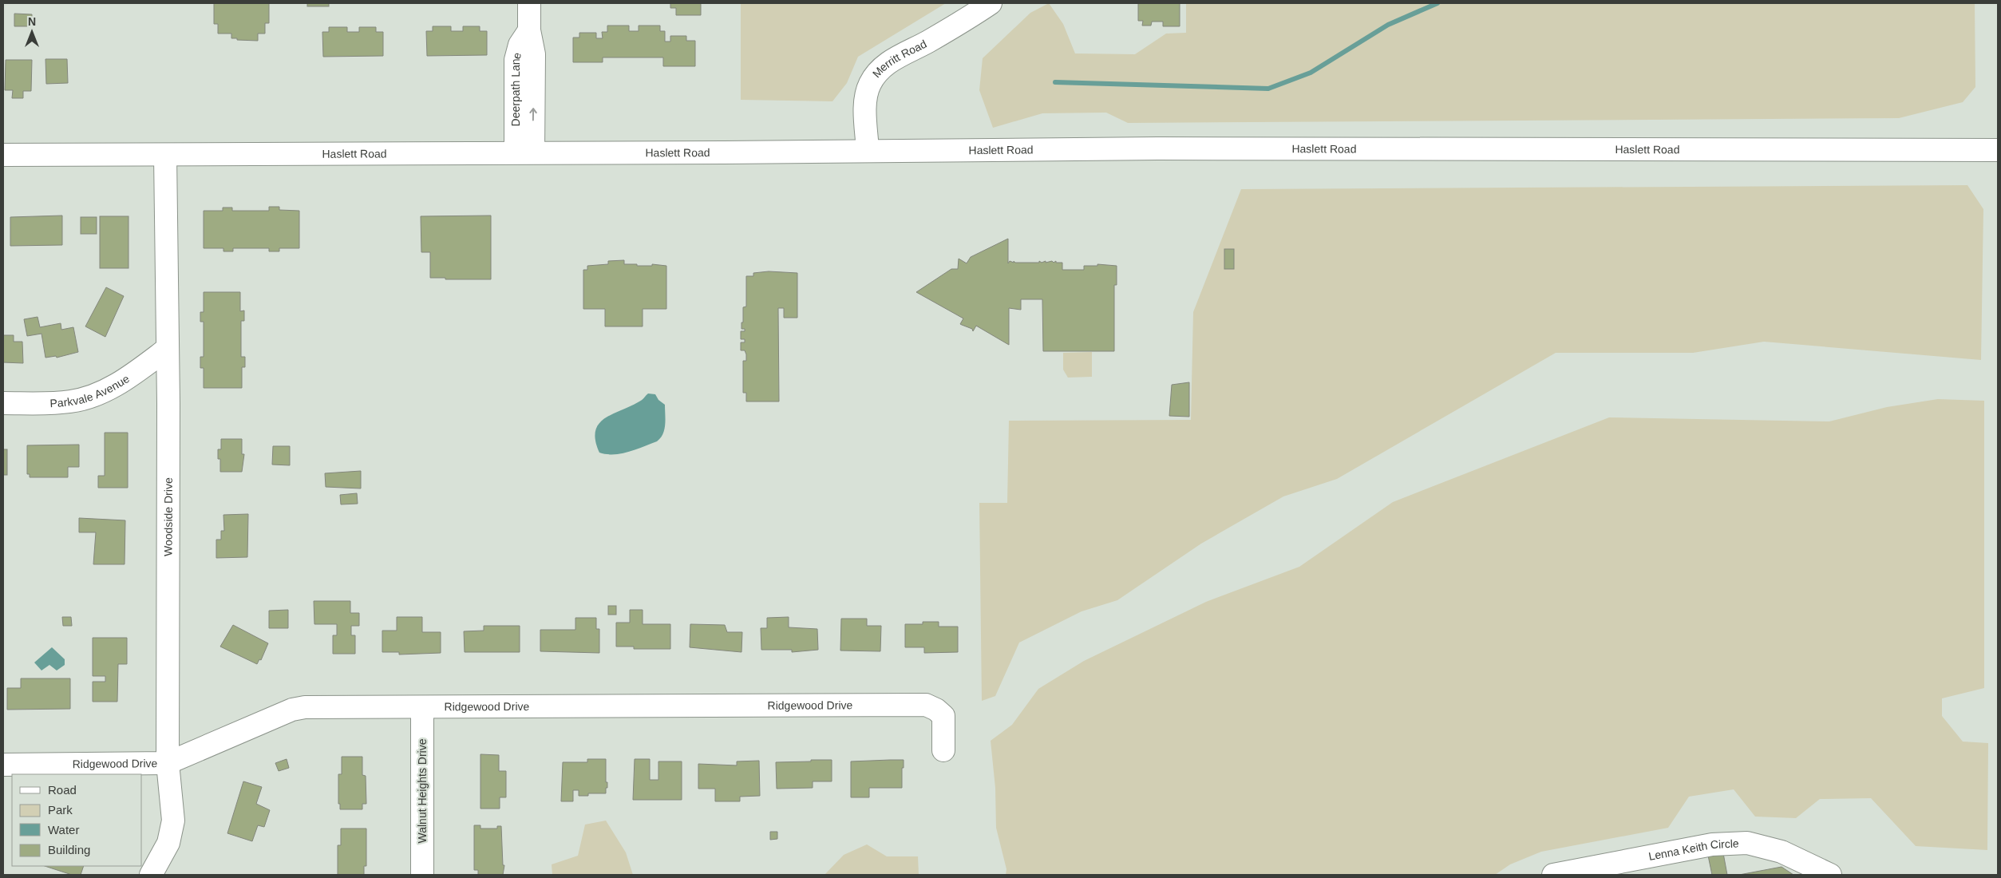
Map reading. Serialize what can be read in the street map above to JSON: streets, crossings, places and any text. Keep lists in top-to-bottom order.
{
  "streets": {
    "street": [
      "Merritt Road",
      "Deerpath Lane",
      "Haslett Road",
      "Parkvale Avenue",
      "Woodside Drive",
      "Ridgewood Drive",
      "Walnut Heights Drive",
      "Lenna Keith Circle"
    ]
  },
  "crossings": [
    ["Merritt Road", "Haslett Road"],
    ["Deerpath Lane", "Haslett Road"],
    ["Haslett Road", "Woodside Drive"],
    ["Parkvale Avenue", "Woodside Drive"],
    ["Woodside Drive", "Ridgewood Drive"],
    ["Ridgewood Drive", "Walnut Heights Drive"]
  ],
  "legend": [
    "Road",
    "Park",
    "Water",
    "Building"
  ],
  "north": "top"
}
